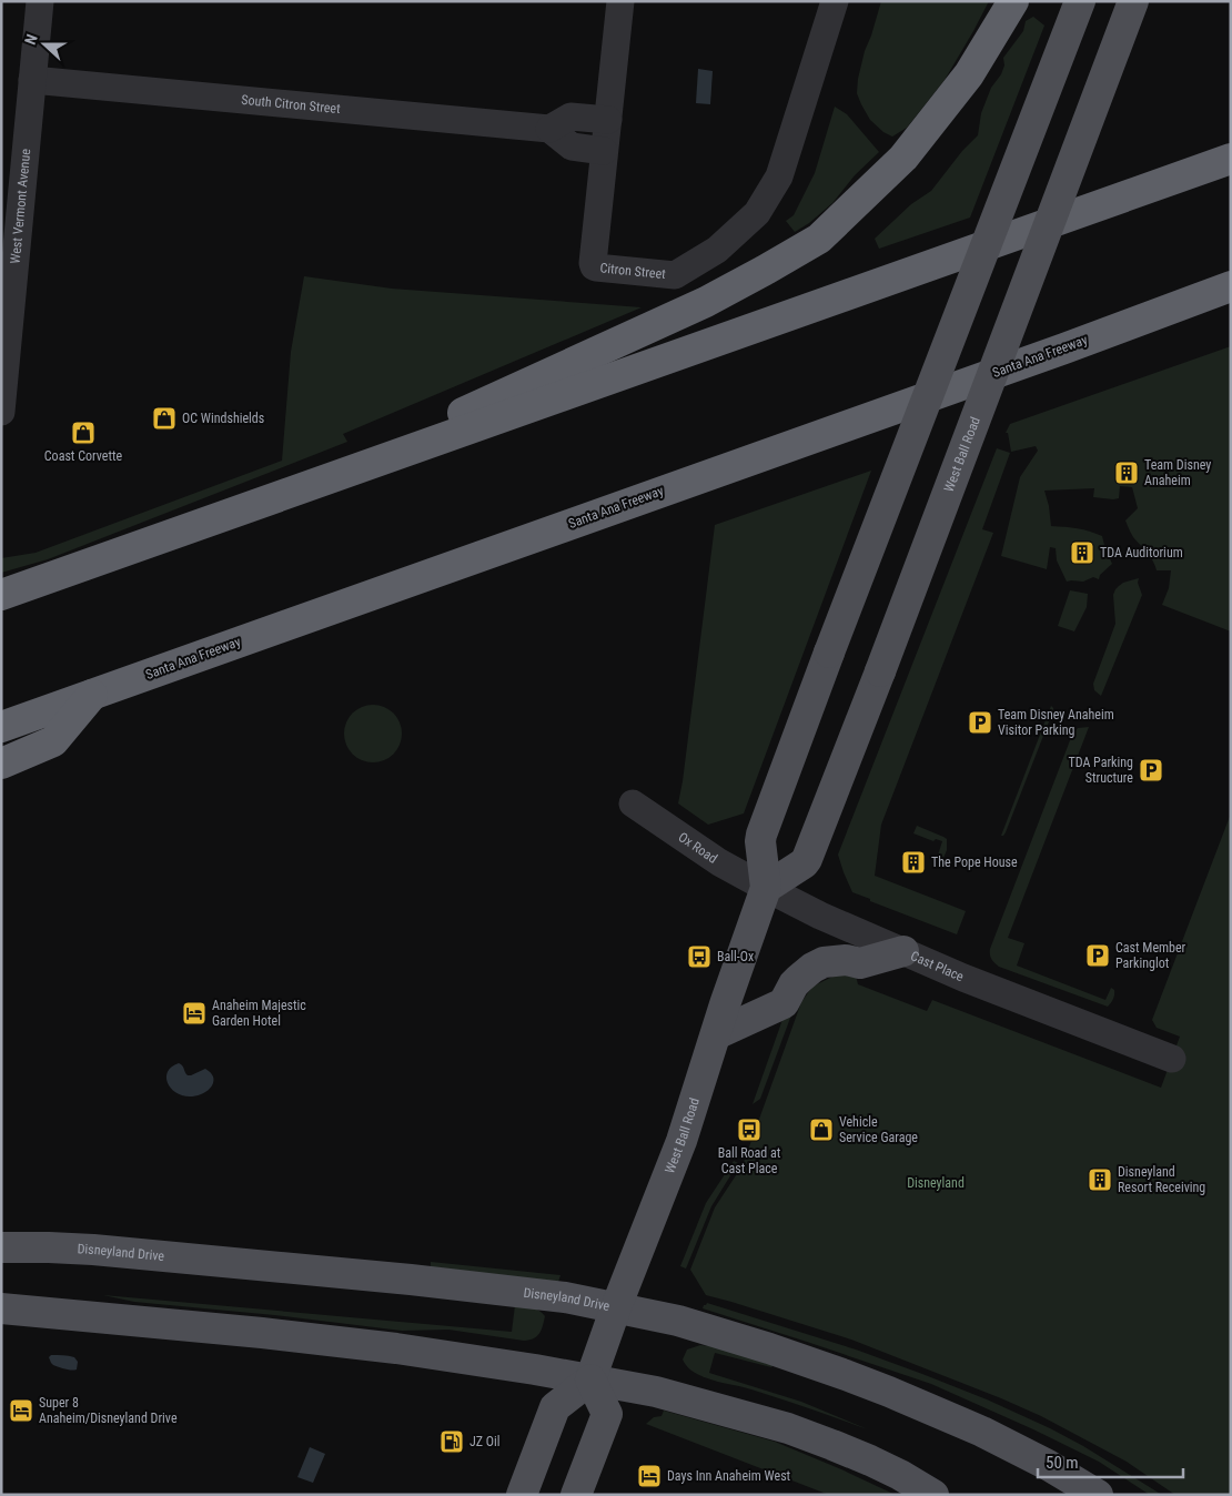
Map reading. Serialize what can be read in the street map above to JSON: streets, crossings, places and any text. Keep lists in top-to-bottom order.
{
  "streets": {
    "highway": ["Santa Ana Freeway"],
    "main road": ["West Ball Road", "Disneyland Drive"],
    "street": [
      "South Citron Street",
      "West Vermont Avenue",
      "Citron Street",
      "Ox Road",
      "Cast Place"
    ]
  },
  "crossings": [
    ["South Citron Street", "West Vermont Avenue"],
    ["West Ball Road", "Ox Road"],
    ["West Ball Road", "Cast Place"],
    ["West Ball Road", "Disneyland Drive"],
    ["Ox Road", "Cast Place"]
  ],
  "parks": ["Disneyland"],
  "places": {
    "shop": ["OC Windshields", "Coast Corvette", "Vehicle Service Garage"],
    "building": [
      "Team Disney Anaheim",
      "TDA Auditorium",
      "The Pope House",
      "Disneyland Resort Receiving"
    ],
    "parking": ["Team Disney Anaheim Visitor Parking", "TDA Parking Structure", "Cast Member Parkinglot"],
    "bus stop": ["Ball-Ox", "Ball Road at Cast Place"],
    "hotel": ["Anaheim Majestic Garden Hotel", "Super 8 Anaheim/Disneyland Drive", "Days Inn Anaheim West"],
    "fuel station": ["JZ Oil"]
  },
  "scale_bar": "50 m",
  "north": "left"
}
